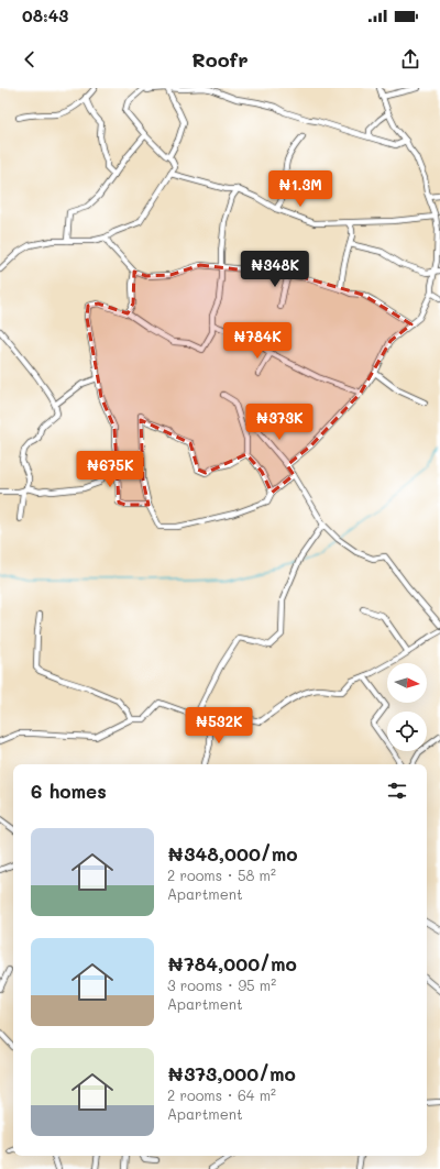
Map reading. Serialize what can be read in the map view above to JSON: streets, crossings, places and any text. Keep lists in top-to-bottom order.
{
  "north": "right",
  "page": {
    "status": "08:43",
    "header": "Roofr",
    "price": [
      "₦1.3M",
      "₦348K",
      "₦784K",
      "₦373K",
      "₦675K",
      "₦532K"
    ],
    "heading": "6 homes",
    "list": [
      {
        "name": "₦348,000/mo",
        "note": "2 rooms · 58 m² · Apartment"
      },
      {
        "name": "₦784,000/mo",
        "note": "3 rooms · 95 m² · Apartment"
      },
      {
        "name": "₦373,000/mo",
        "note": "2 rooms · 64 m² · Apartment"
      }
    ]
  }
}
